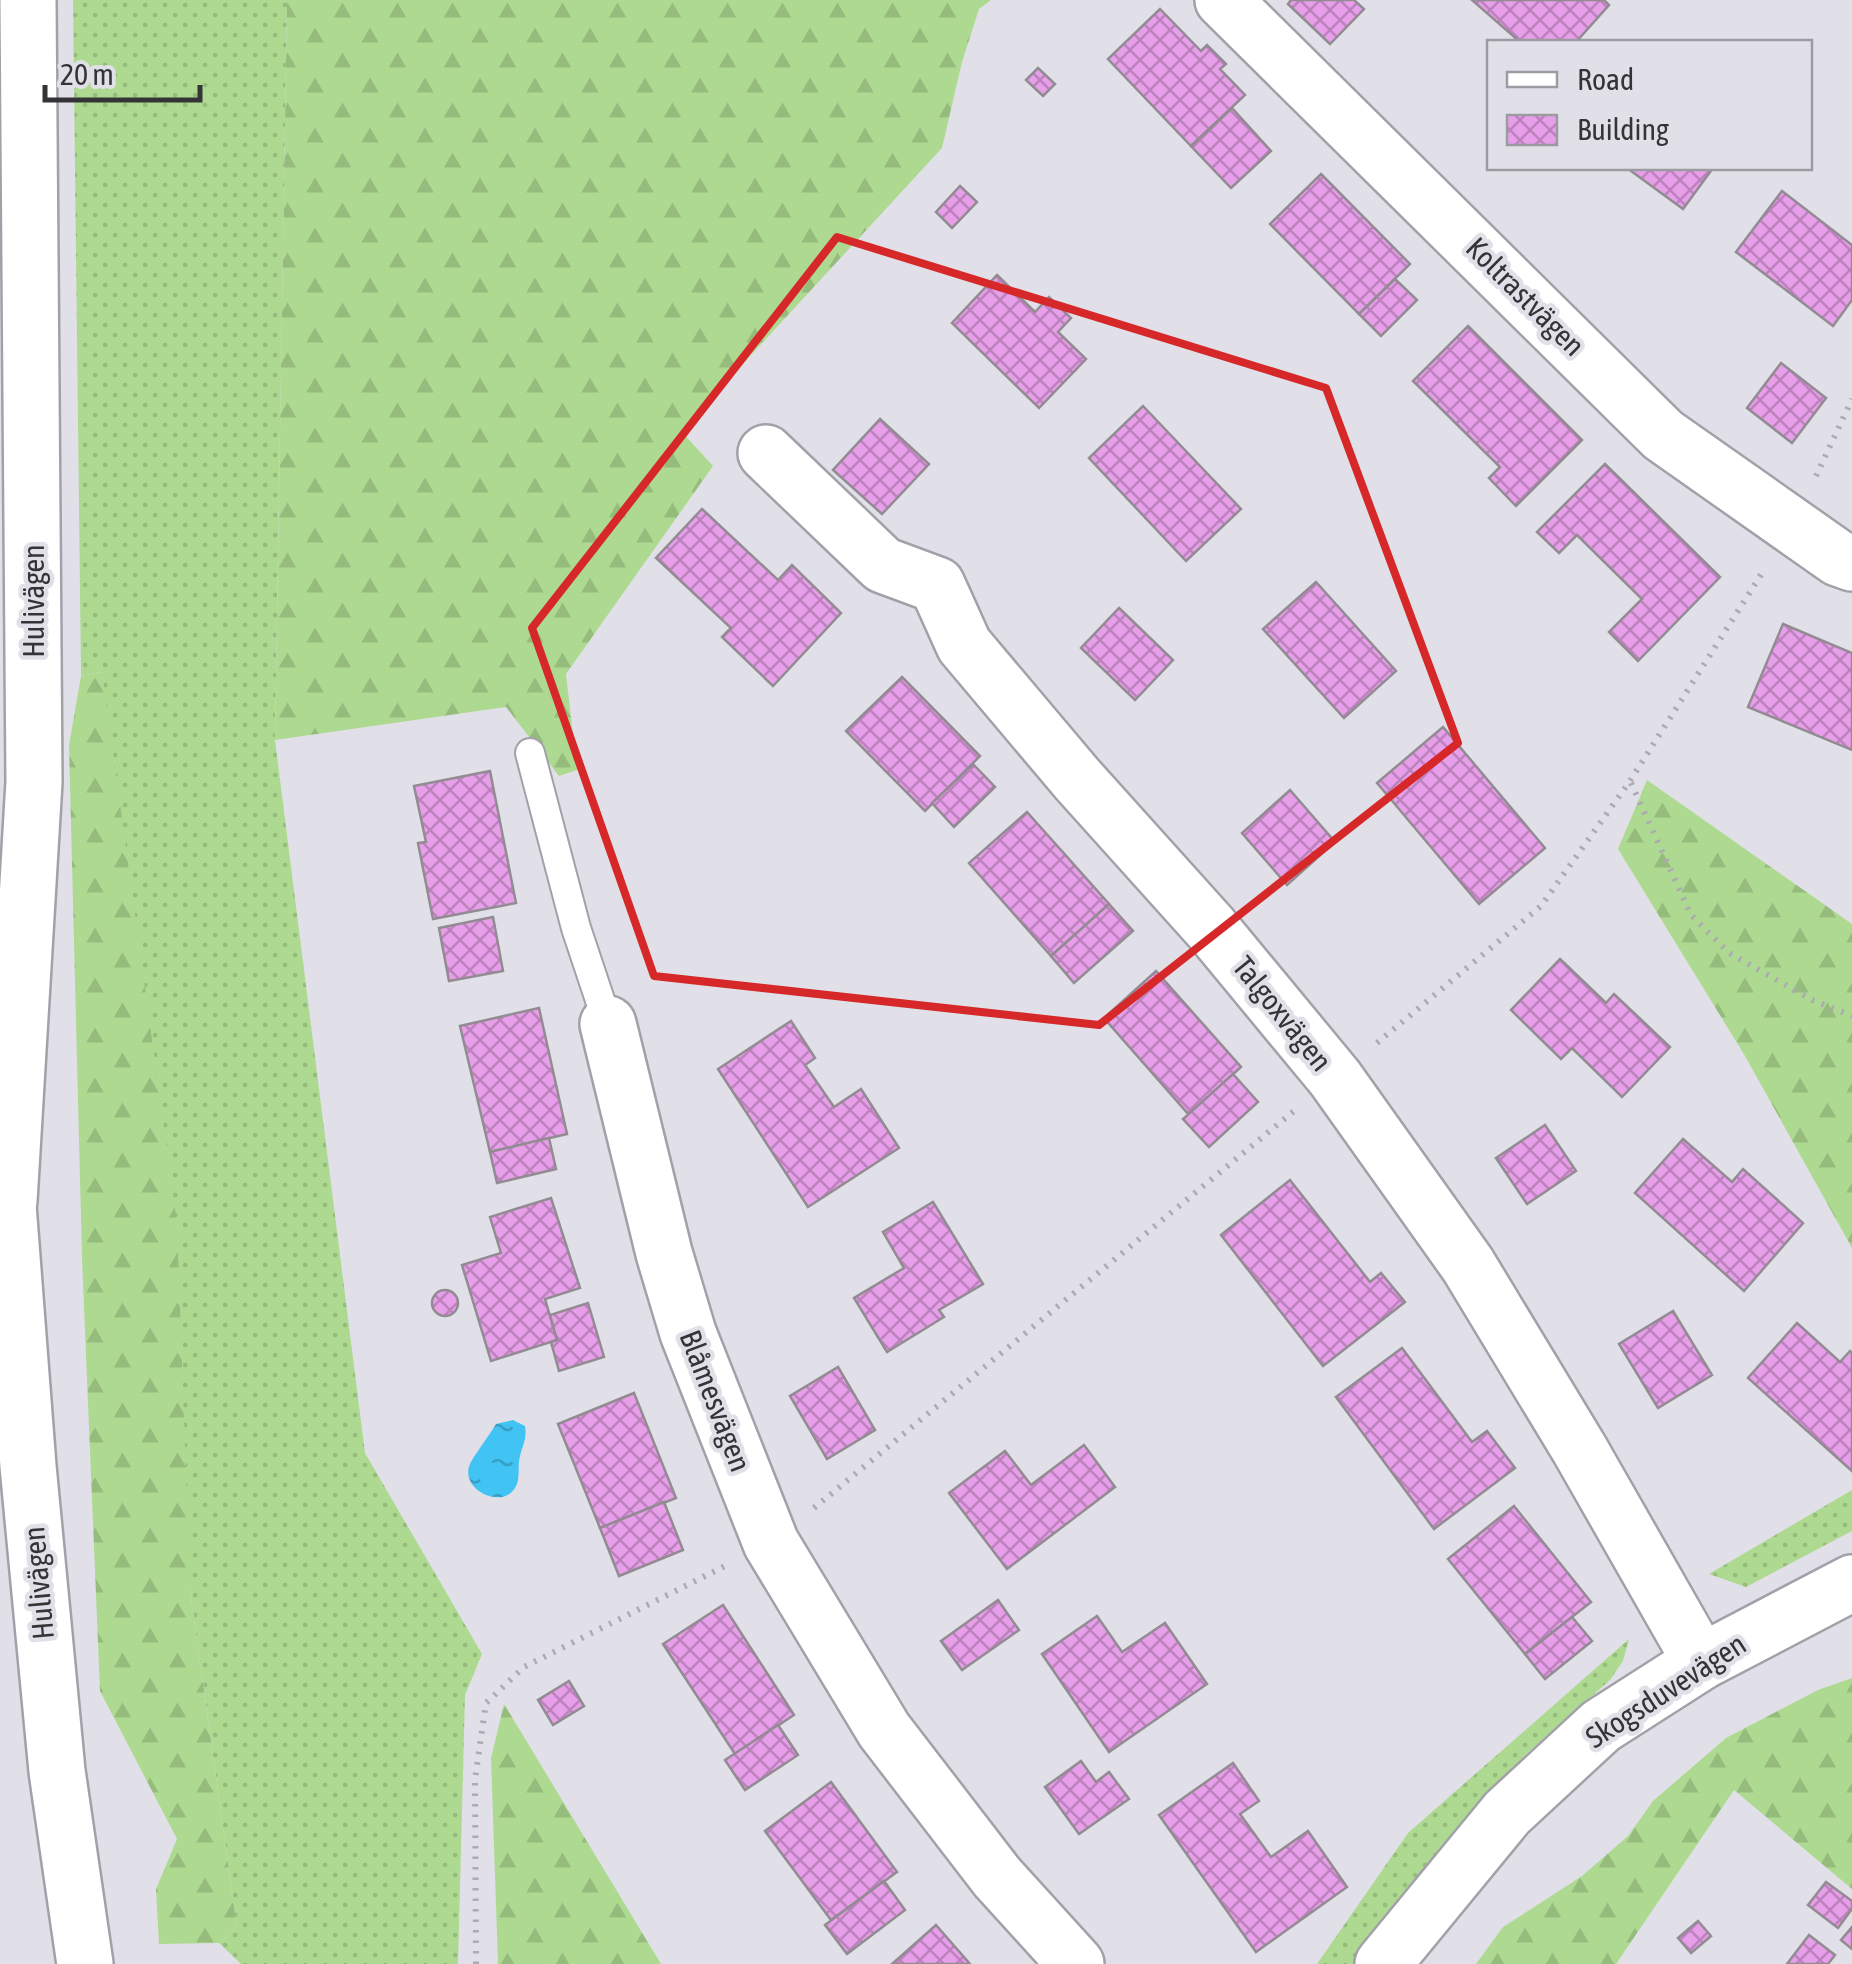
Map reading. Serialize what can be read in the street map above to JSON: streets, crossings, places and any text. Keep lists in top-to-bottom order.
{
  "streets": {
    "street": [
      "Koltrastvägen",
      "Hulivägen",
      "Talgoxvägen",
      "Blåmesvägen",
      "Skogsduvevägen"
    ]
  },
  "crossings": [
    ["Talgoxvägen", "Skogsduvevägen"]
  ],
  "legend": ["Road", "Building"],
  "scale_bar": "20 m"
}
